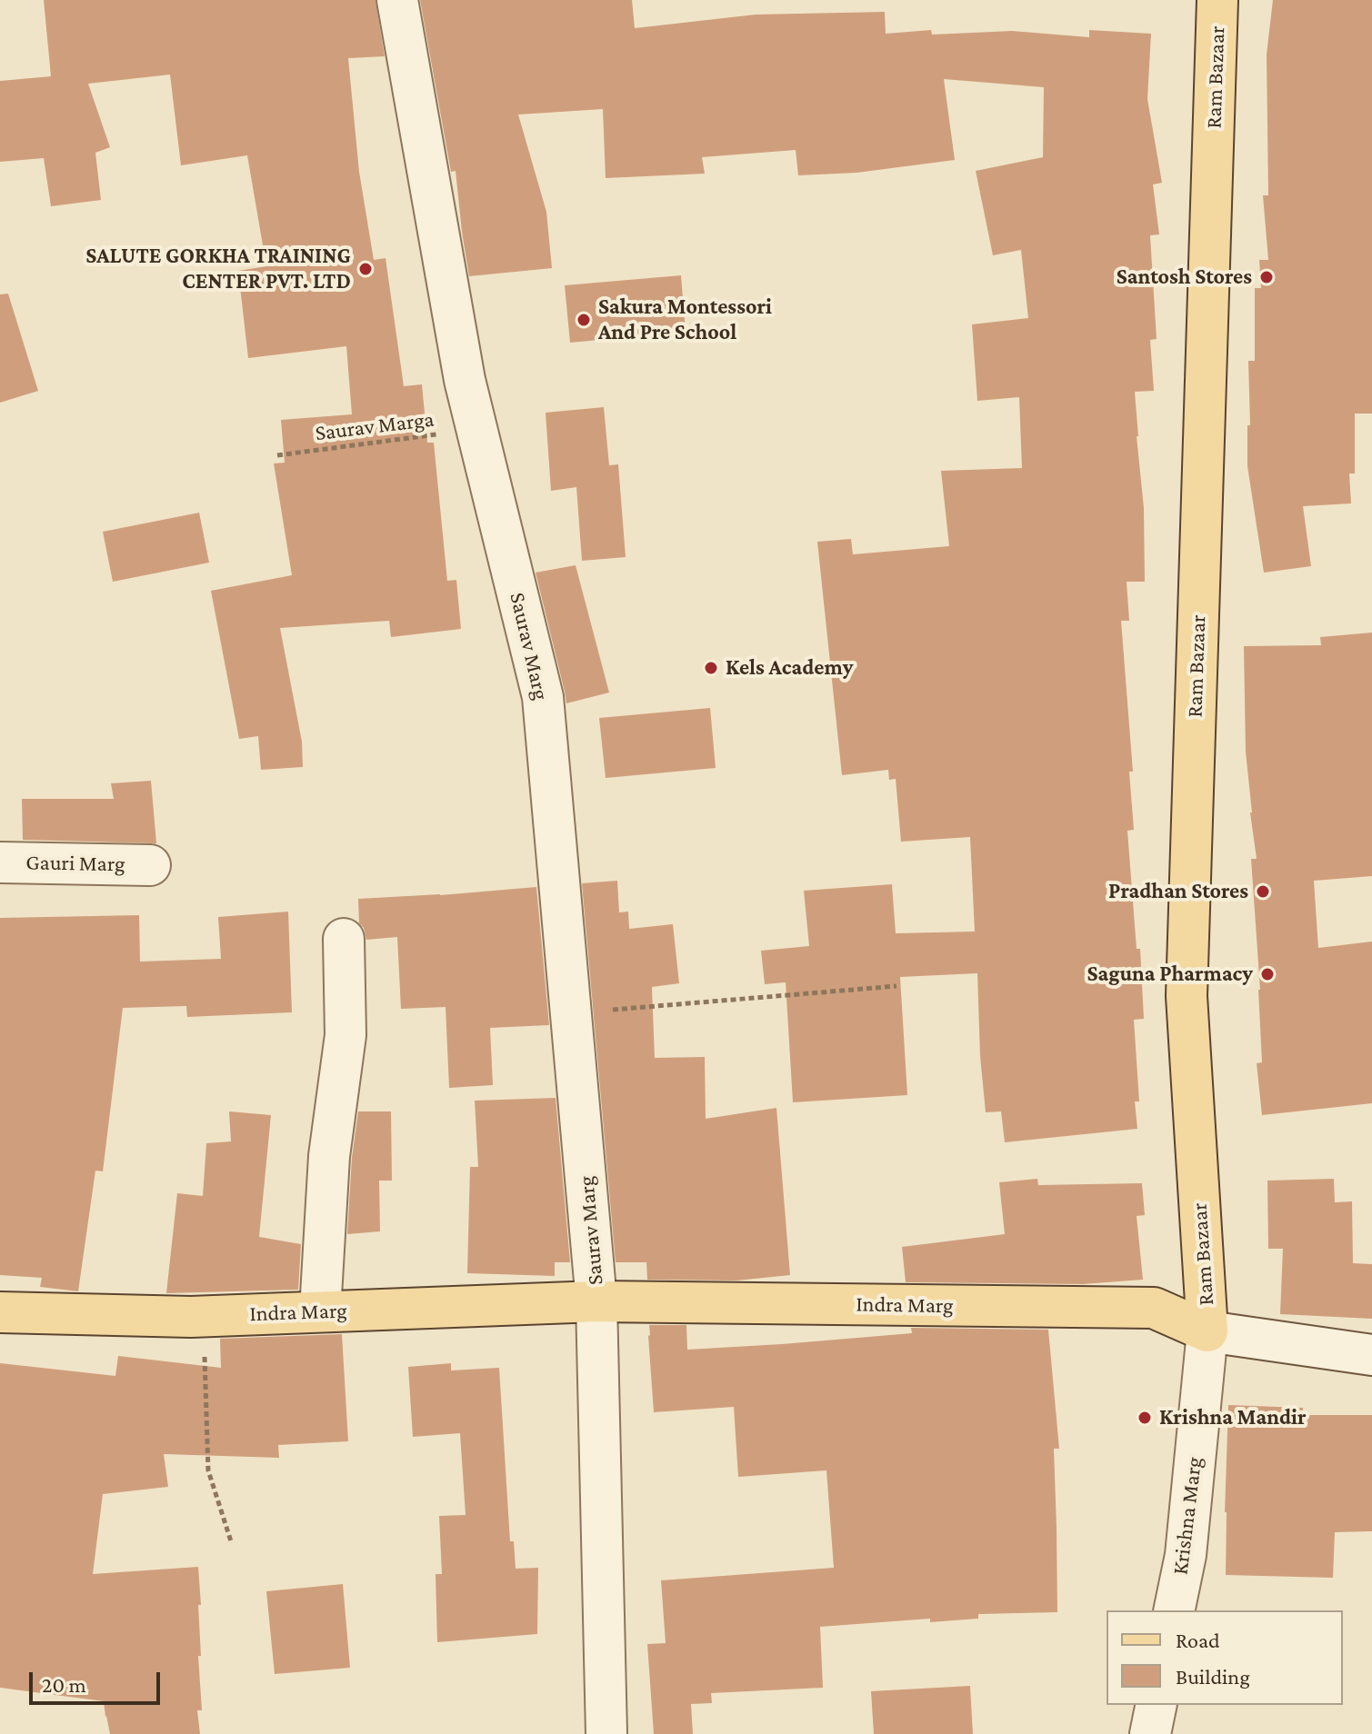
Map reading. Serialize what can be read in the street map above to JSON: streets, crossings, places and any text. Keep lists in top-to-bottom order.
{
  "streets": {
    "main road": ["Ram Bazaar", "Indra Marg"],
    "street": ["Saurav Marg", "Gauri Marg", "Krishna Marg"],
    "path": ["Saurav Marga"]
  },
  "crossings": [
    ["Ram Bazaar", "Indra Marg"],
    ["Ram Bazaar", "Krishna Marg"],
    ["Saurav Marga", "Saurav Marg"],
    ["Saurav Marg", "Indra Marg"],
    ["Indra Marg", "Krishna Marg"]
  ],
  "places": [
    "SALUTE GORKHA TRAINING CENTER PVT. LTD",
    "Santosh Stores",
    "Sakura Montessori And Pre School",
    "Kels Academy",
    "Pradhan Stores",
    "Saguna Pharmacy",
    "Krishna Mandir"
  ],
  "legend": ["Road", "Building"],
  "scale_bar": "20 m"
}
